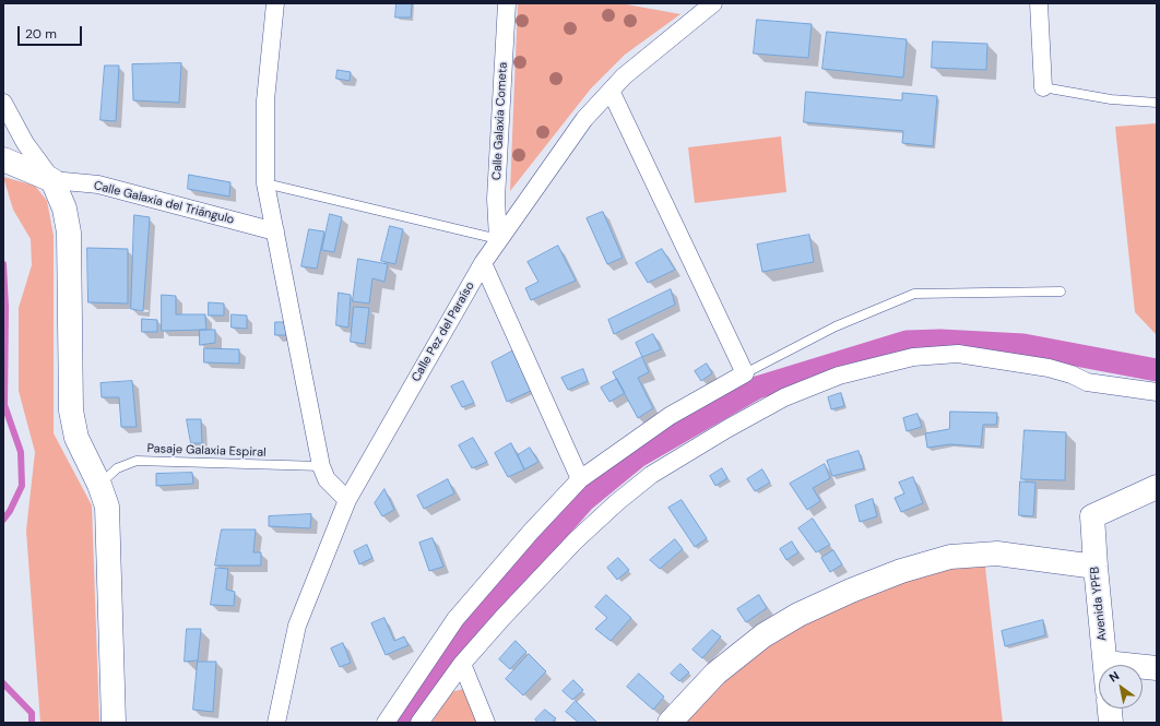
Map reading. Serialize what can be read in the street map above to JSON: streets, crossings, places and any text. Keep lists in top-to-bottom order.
{
  "streets": {
    "street": [
      "Calle Galaxia Cometa",
      "Calle Galaxia del Triángulo",
      "Calle Pez del Paraíso",
      "Avenida YPFB"
    ],
    "lane": ["Pasaje Galaxia Espiral"]
  },
  "crossings": [
    ["Calle Galaxia Cometa", "Calle Pez del Paraíso"]
  ],
  "scale_bar": "20 m",
  "north": "top left"
}
